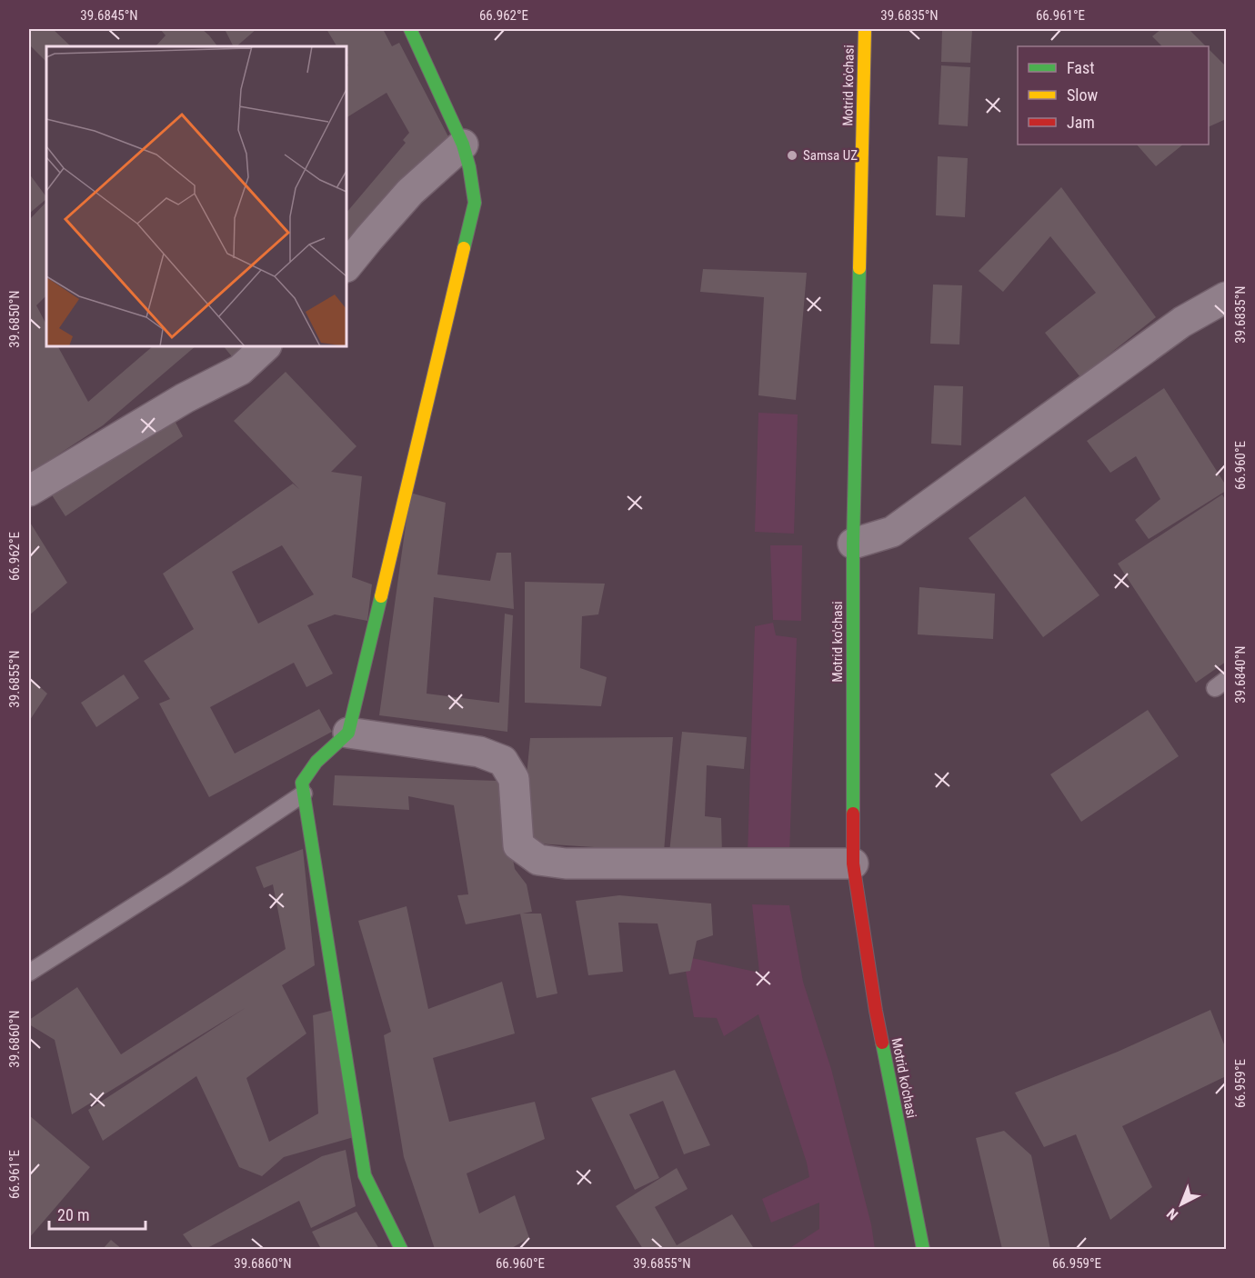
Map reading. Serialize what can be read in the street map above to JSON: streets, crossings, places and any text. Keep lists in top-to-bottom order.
{
  "streets": {
    "street": ["Motrid ko'chasi"]
  },
  "places": ["Samsa UZ"],
  "legend": ["Fast", "Slow", "Jam"],
  "scale_bar": "20 m",
  "north": "bottom left",
  "coordinates": [
    "39.6845°N",
    "66.962°E",
    "39.6835°N",
    "66.961°E",
    "39.6850°N",
    "66.960°E",
    "39.6840°N",
    "39.6855°N",
    "39.6860°N",
    "66.959°E"
  ]
}
